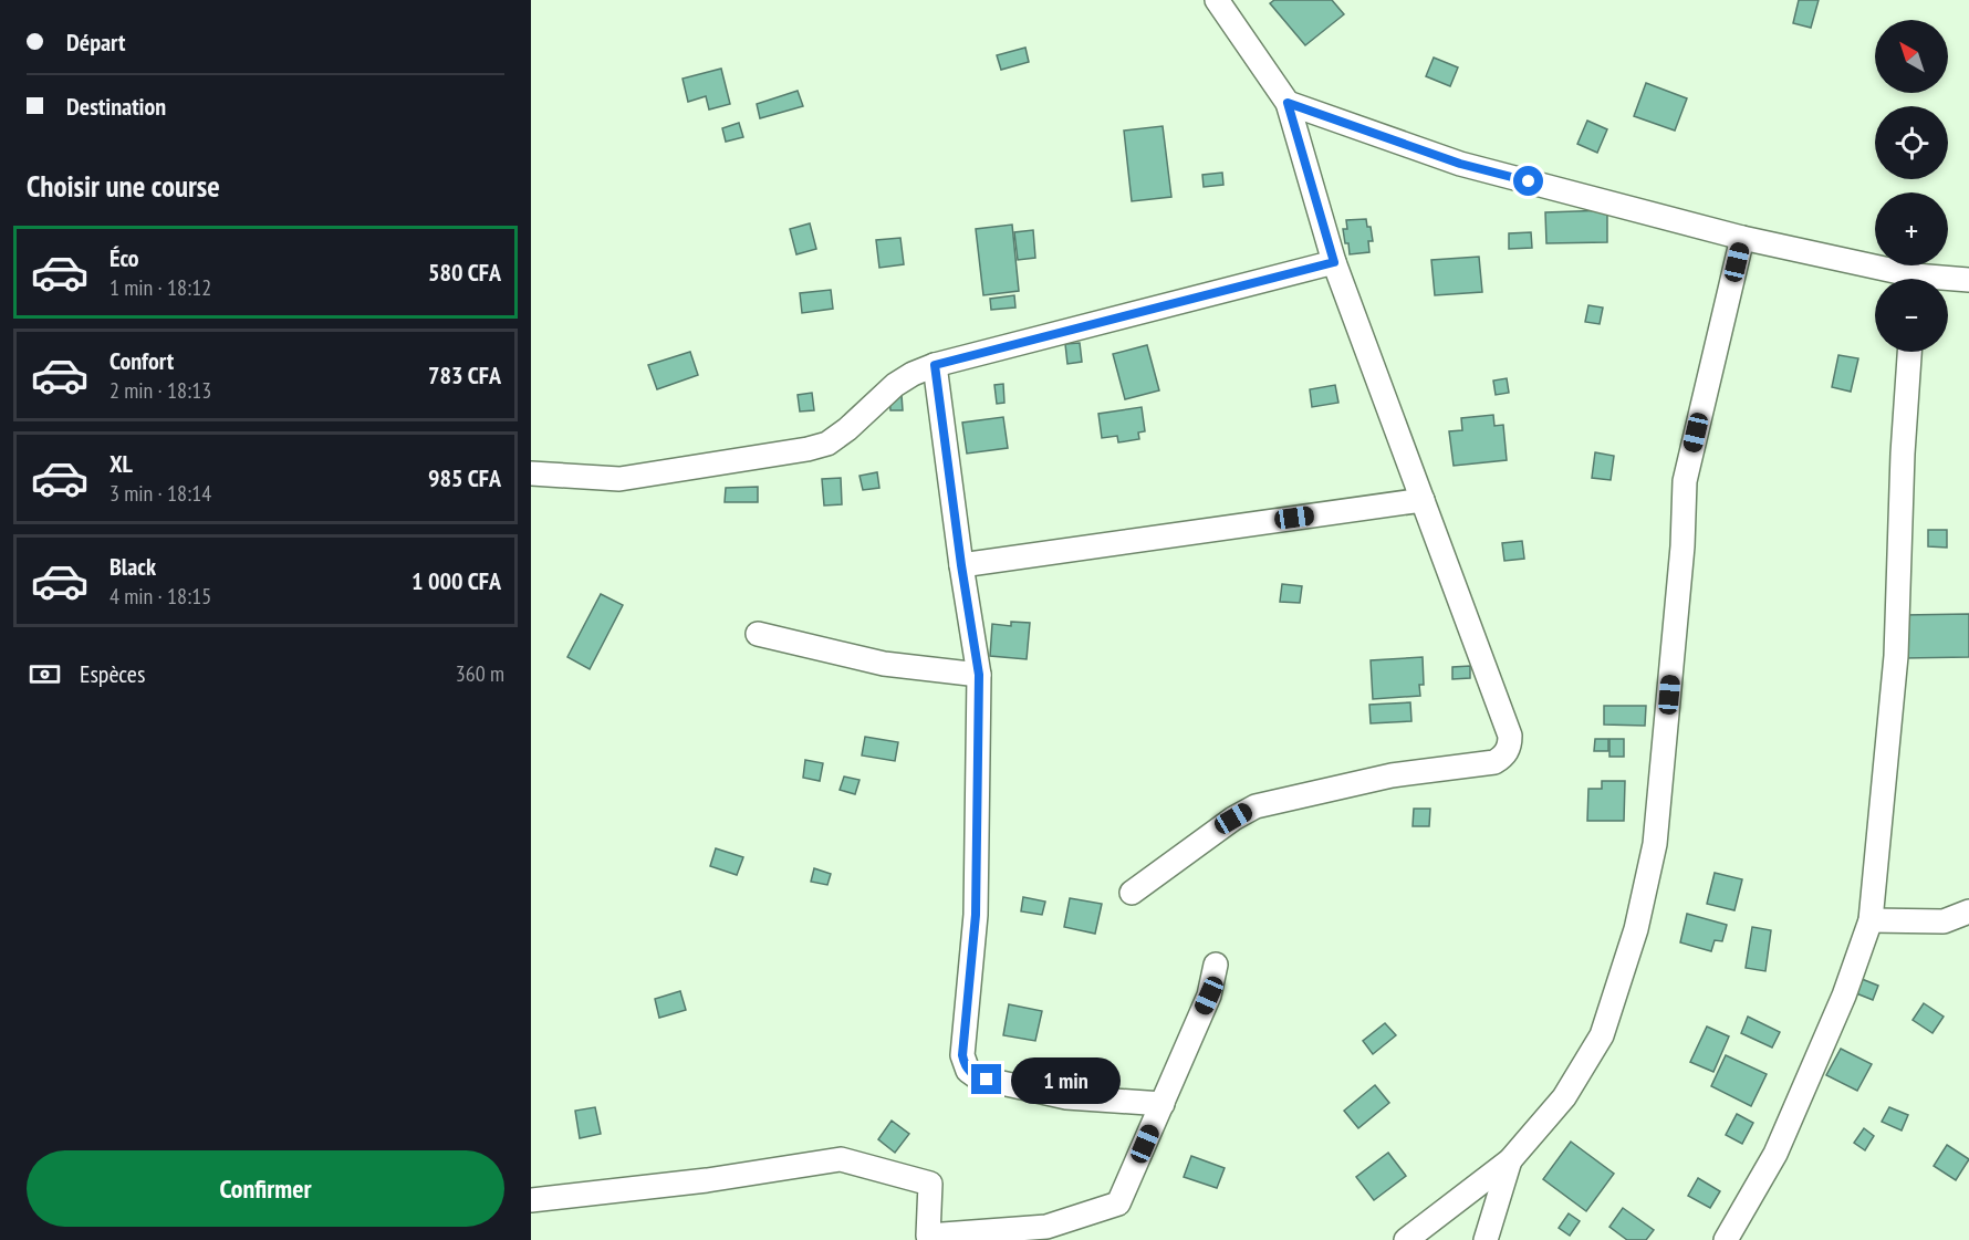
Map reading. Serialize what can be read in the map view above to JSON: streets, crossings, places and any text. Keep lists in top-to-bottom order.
{
  "north": "top left",
  "page": {
    "banner": ["Départ", "Destination"],
    "map_buttons": ["+", "−"],
    "heading": "Choisir une course",
    "list": [
      {
        "name": "Éco",
        "note": "1 min · 18:12",
        "value": "580 CFA"
      },
      {
        "name": "Confort",
        "note": "2 min · 18:13",
        "value": "783 CFA"
      },
      {
        "name": "XL",
        "note": "3 min · 18:14",
        "value": "985 CFA"
      },
      {
        "name": "Black",
        "note": "4 min · 18:15",
        "value": "1 000 CFA"
      }
    ],
    "pay": ["Espèces", "360 m"],
    "bubble": "1 min",
    "buttons": "Confirmer"
  }
}
